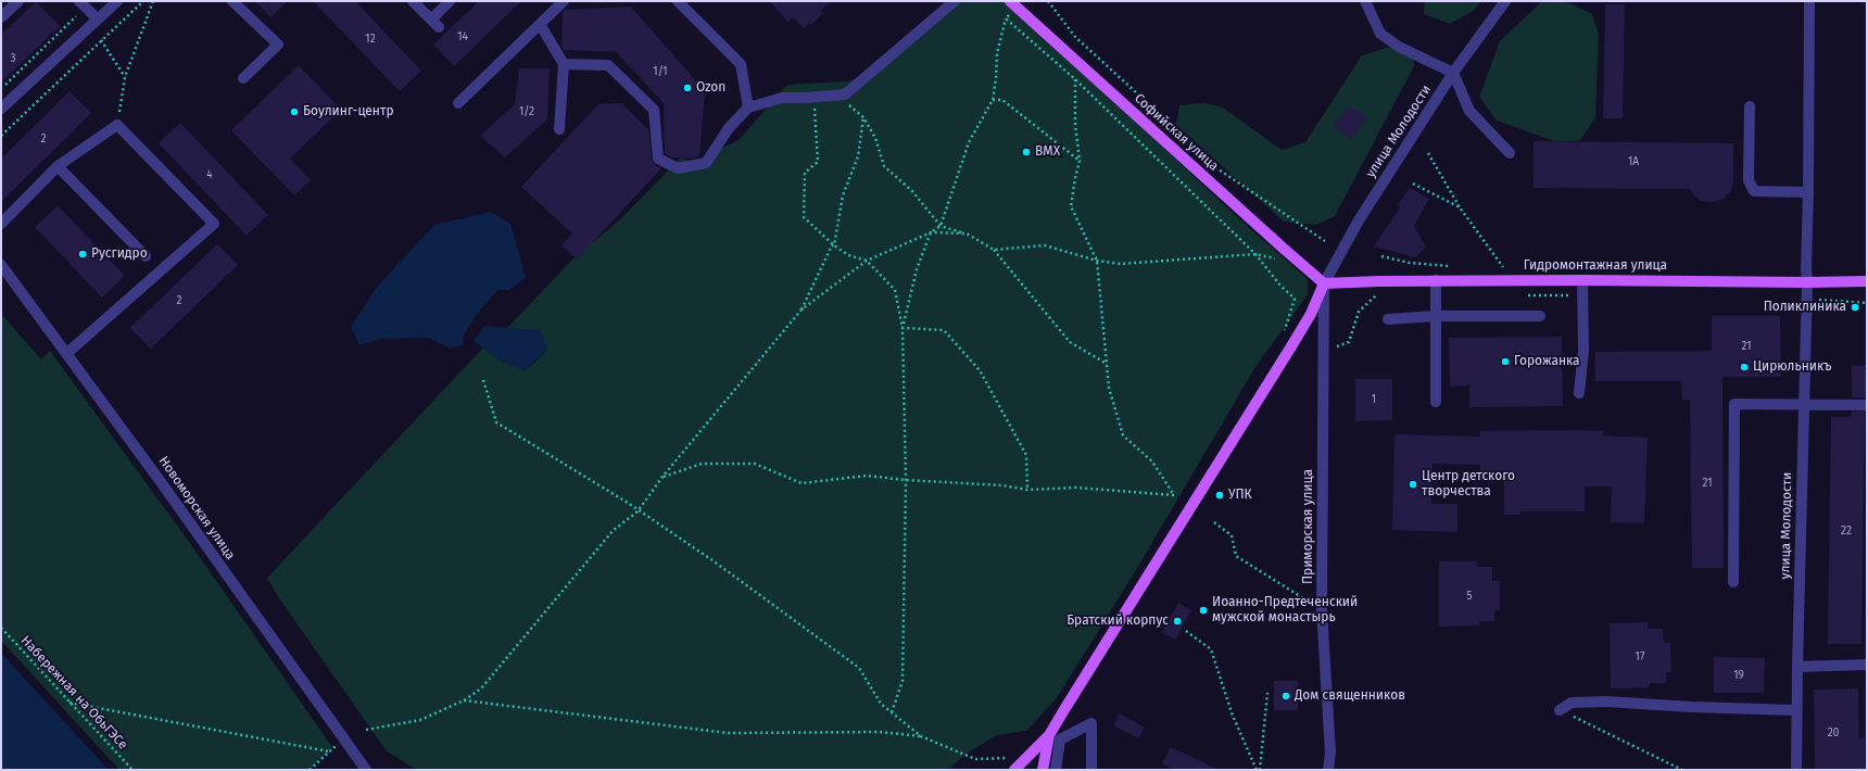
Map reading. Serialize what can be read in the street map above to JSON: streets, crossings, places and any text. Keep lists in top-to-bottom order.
{
  "streets": {
    "main road": ["Софийская улица", "Гидромонтажная улица"],
    "street": ["улица Молодости", "Новоморская улица", "Приморская улица"],
    "path": ["Набережная на ОбьГЭСе"]
  },
  "crossings": [
    ["улица Молодости", "Софийская улица"],
    ["улица Молодости", "Гидромонтажная улица"],
    ["улица Молодости", "Приморская улица"],
    ["Софийская улица", "Гидромонтажная улица"],
    ["Софийская улица", "Приморская улица"],
    ["Гидромонтажная улица", "Приморская улица"]
  ],
  "places": [
    "Ozon",
    "Боулинг-центр",
    "BMX",
    "Русгидро",
    "Поликлиника",
    "Горожанка",
    "Цирюльникъ",
    "Центр детского творчества",
    "УПК",
    "Иоанно-Предтеченский мужской монастырь",
    "Братский корпус",
    "Дом священников"
  ],
  "house_numbers": [
    "14",
    "12",
    "3",
    "1/1",
    "1/2",
    "2",
    "1А",
    "4",
    "2",
    "21",
    "1",
    "21",
    "22",
    "5",
    "17",
    "19",
    "20"
  ]
}
